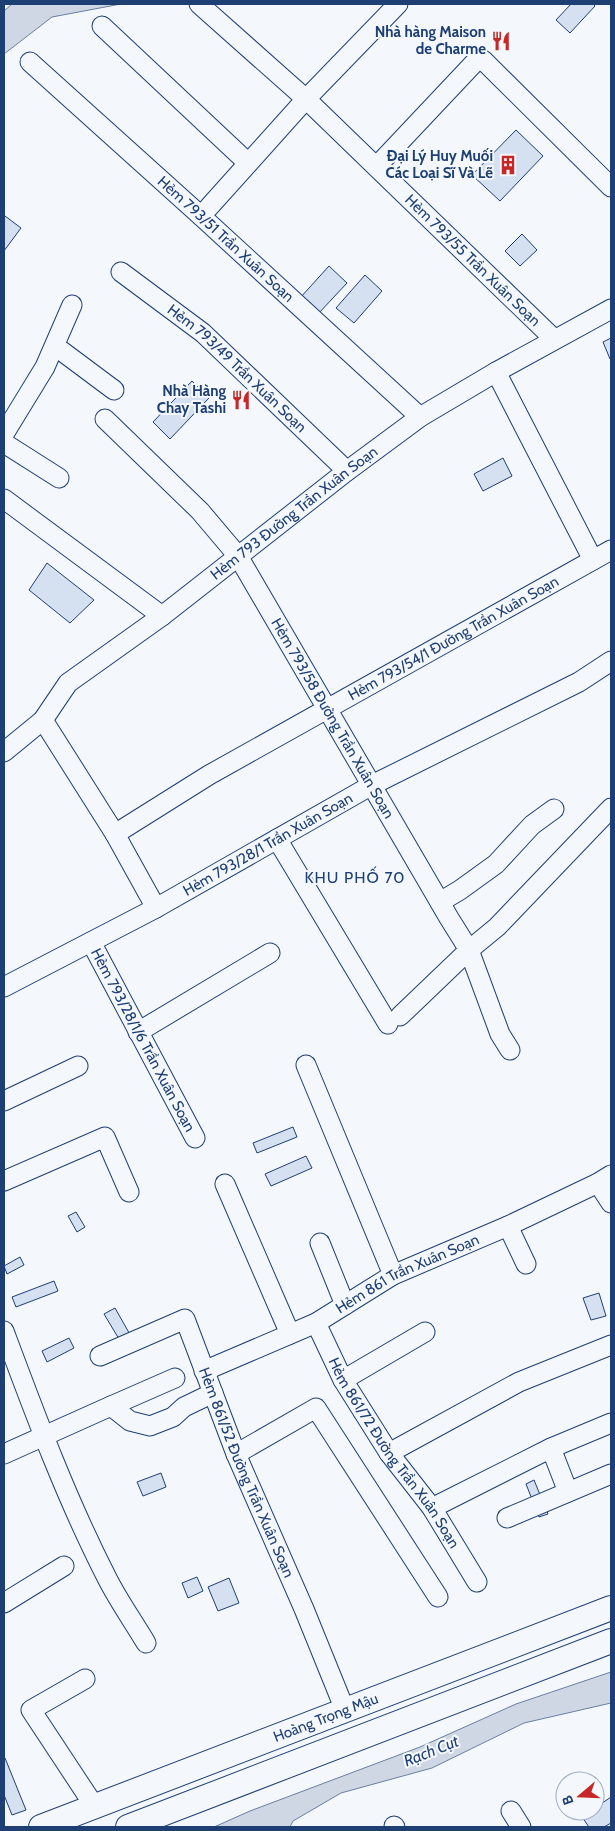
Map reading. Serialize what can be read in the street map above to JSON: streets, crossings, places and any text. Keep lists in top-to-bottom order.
{
  "streets": {
    "main road": ["Hoàng Trọng Mậu"],
    "street": [
      "Hẻm 793/51 Trần Xuân Soạn",
      "Hẻm 793/55 Trần Xuân Soạn",
      "Hẻm 793/49 Trần Xuân Soạn",
      "Hẻm 793 Đường Trần Xuân Soạn",
      "Hẻm 793/54/1 Đường Trần Xuân Soạn",
      "Hẻm 793/58 Đường Trần Xuân Soạn",
      "Hẻm 793/28/1 Trần Xuân Soạn",
      "Hẻm 793/28/1/6 Trần Xuân Soạn",
      "Hẻm 861 Trần Xuân Soạn",
      "Hẻm 861/72 Đường Trần Xuân Soạn",
      "Hẻm 861/52 Đường Trần Xuân Soạn"
    ]
  },
  "crossings": [
    ["Hẻm 793/51 Trần Xuân Soạn", "Hẻm 793 Đường Trần Xuân Soạn"],
    ["Hẻm 793/55 Trần Xuân Soạn", "Hẻm 793 Đường Trần Xuân Soạn"],
    ["Hẻm 793/49 Trần Xuân Soạn", "Hẻm 793 Đường Trần Xuân Soạn"],
    ["Hẻm 793 Đường Trần Xuân Soạn", "Hẻm 793/58 Đường Trần Xuân Soạn"],
    ["Hẻm 793/54/1 Đường Trần Xuân Soạn", "Hẻm 793/58 Đường Trần Xuân Soạn"],
    ["Hẻm 793/58 Đường Trần Xuân Soạn", "Hẻm 793/28/1 Trần Xuân Soạn"],
    ["Hẻm 793/28/1 Trần Xuân Soạn", "Hẻm 793/28/1/6 Trần Xuân Soạn"],
    ["Hẻm 861 Trần Xuân Soạn", "Hẻm 861/72 Đường Trần Xuân Soạn"],
    ["Hẻm 861 Trần Xuân Soạn", "Hẻm 861/52 Đường Trần Xuân Soạn"],
    ["Hẻm 861/52 Đường Trần Xuân Soạn", "Hoàng Trọng Mậu"]
  ],
  "districts": ["KHU PHỐ 70"],
  "water": ["Rạch Cụt"],
  "places": {
    "restaurant": ["Nhà hàng Maison de Charme", "Nhà Hàng Chay Tashi"],
    "building": ["Đại Lý Huy Muối Các Loại Sĩ Và Lẽ"]
  },
  "north": "left"
}
